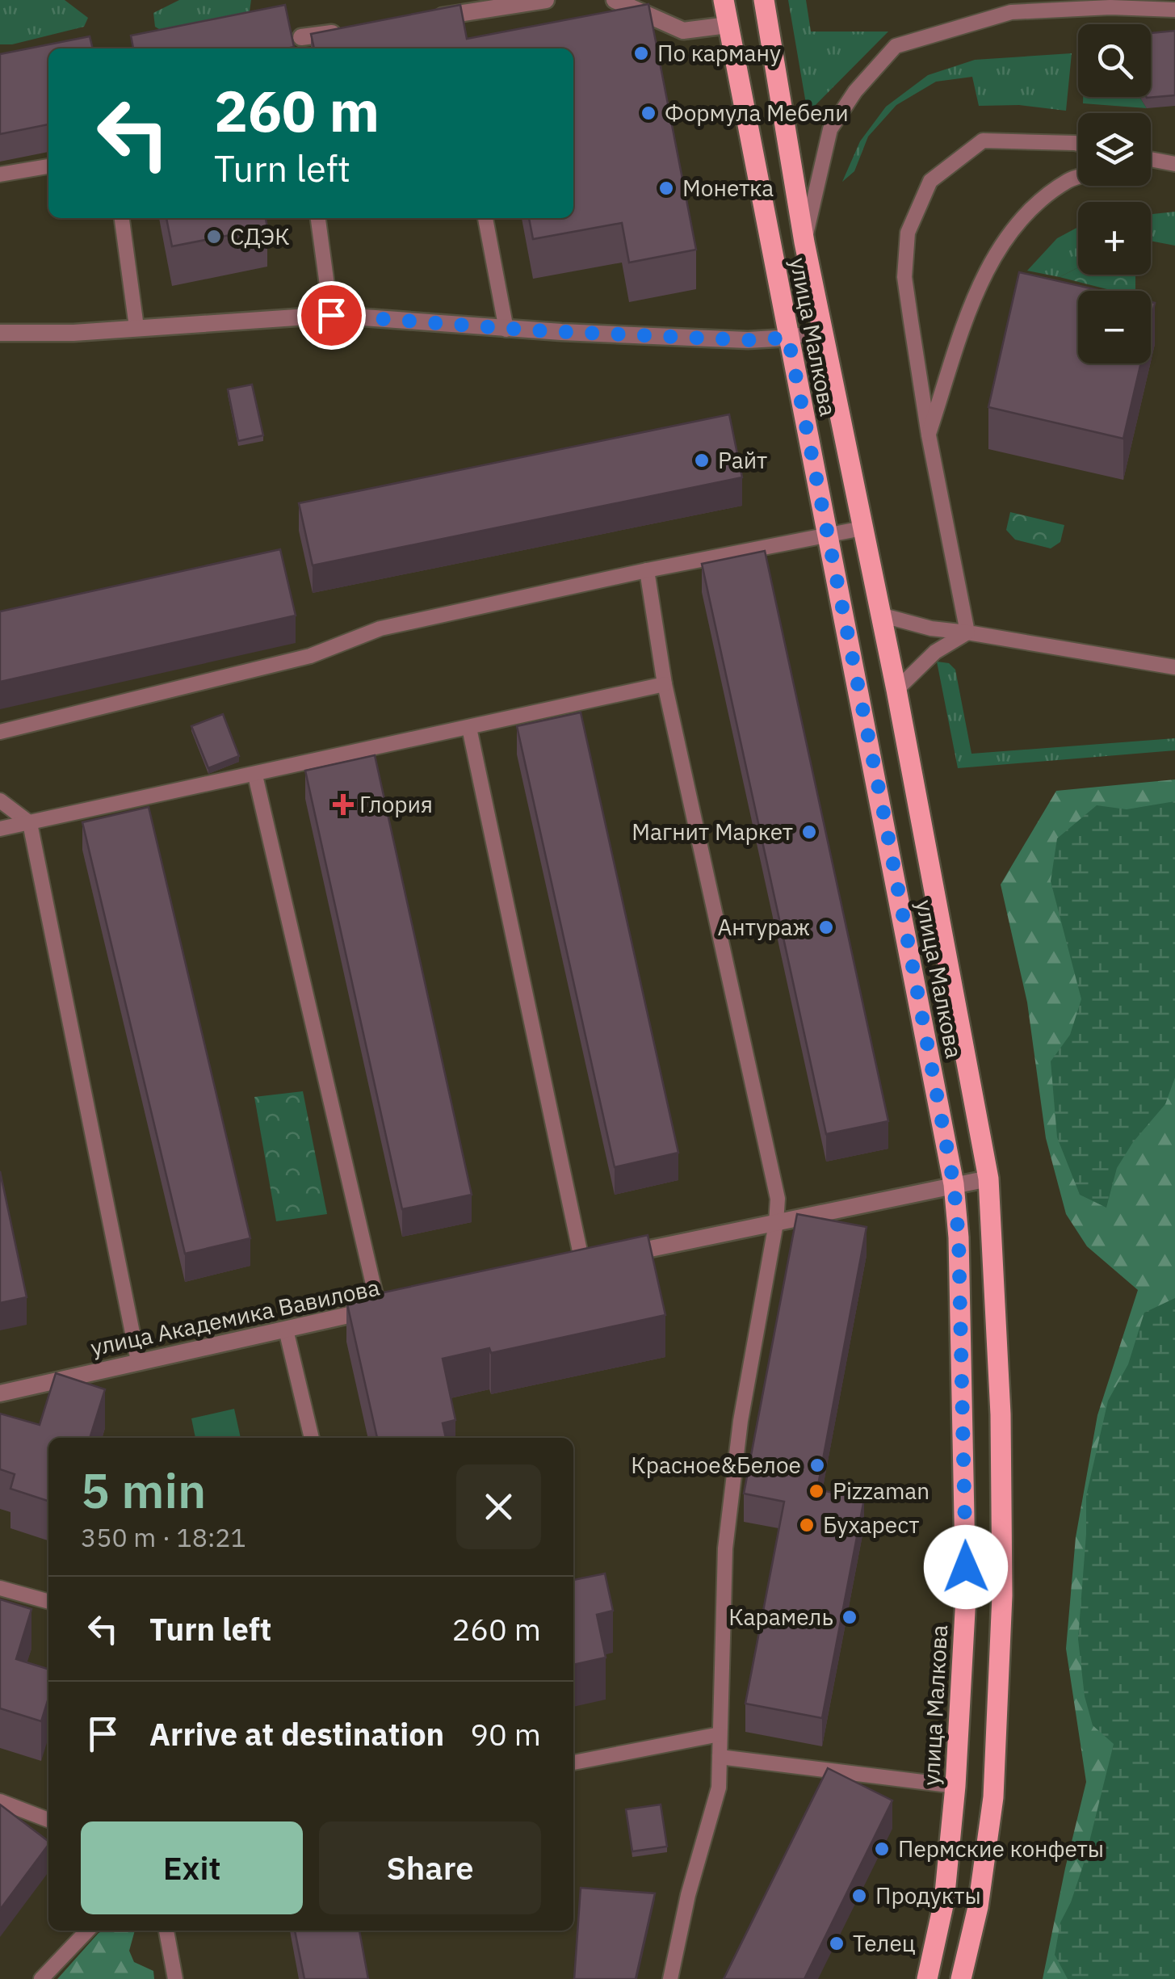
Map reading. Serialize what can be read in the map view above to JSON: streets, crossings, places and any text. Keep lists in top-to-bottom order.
{
  "streets": {
    "main road": ["улица Малкова"],
    "street": ["улица Академика Вавилова"]
  },
  "places": {
    "other": [
      "По карману",
      "Формула Мебели",
      "Монетка",
      "СДЭК",
      "Райт",
      "Магнит Маркет",
      "Антураж",
      "Красное&Белое",
      "Pizzaman",
      "Бухарест",
      "Карамель",
      "Пермские конфеты",
      "Продукты",
      "Телец"
    ],
    "health": ["Глория"]
  },
  "page": {
    "map_buttons": ["+", "−"],
    "turn": ["260 m", "Turn left"],
    "heading": ["5 min", "350 m · 18:21"],
    "list": [
      {
        "name": "Turn left",
        "value": "260 m"
      },
      {
        "name": "Arrive at destination",
        "value": "90 m"
      }
    ],
    "buttons": ["Exit", "Share"]
  }
}
